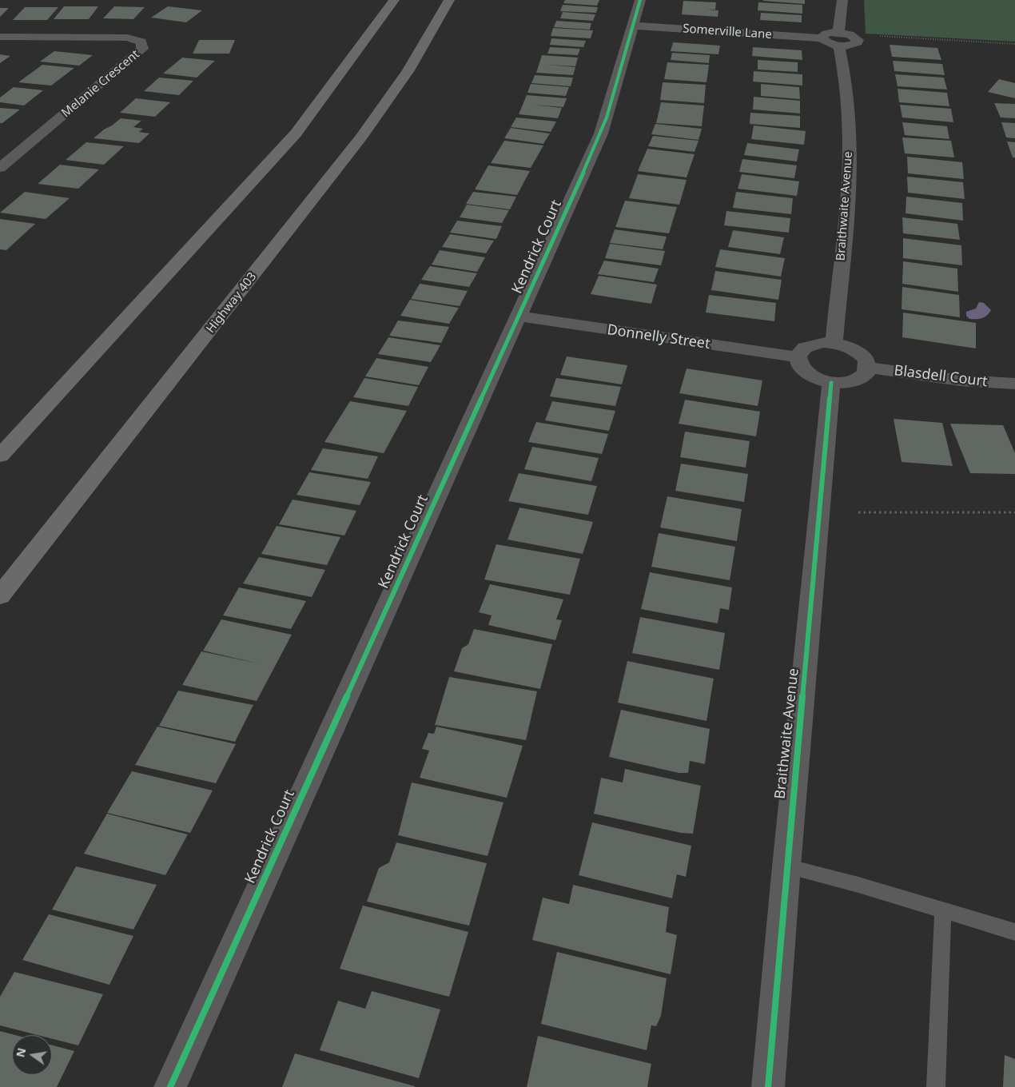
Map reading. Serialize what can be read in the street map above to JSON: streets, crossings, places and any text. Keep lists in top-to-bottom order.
{
  "streets": {
    "highway": ["Highway 403"],
    "street": [
      "Somerville Lane",
      "Melanie Crescent",
      "Braithwaite Avenue",
      "Kendrick Court",
      "Donnelly Street",
      "Blasdell Court"
    ]
  },
  "crossings": [
    ["Somerville Lane", "Braithwaite Avenue"],
    ["Somerville Lane", "Kendrick Court"],
    ["Braithwaite Avenue", "Donnelly Street"],
    ["Braithwaite Avenue", "Blasdell Court"],
    ["Kendrick Court", "Donnelly Street"],
    ["Donnelly Street", "Blasdell Court"]
  ],
  "north": "left"
}
